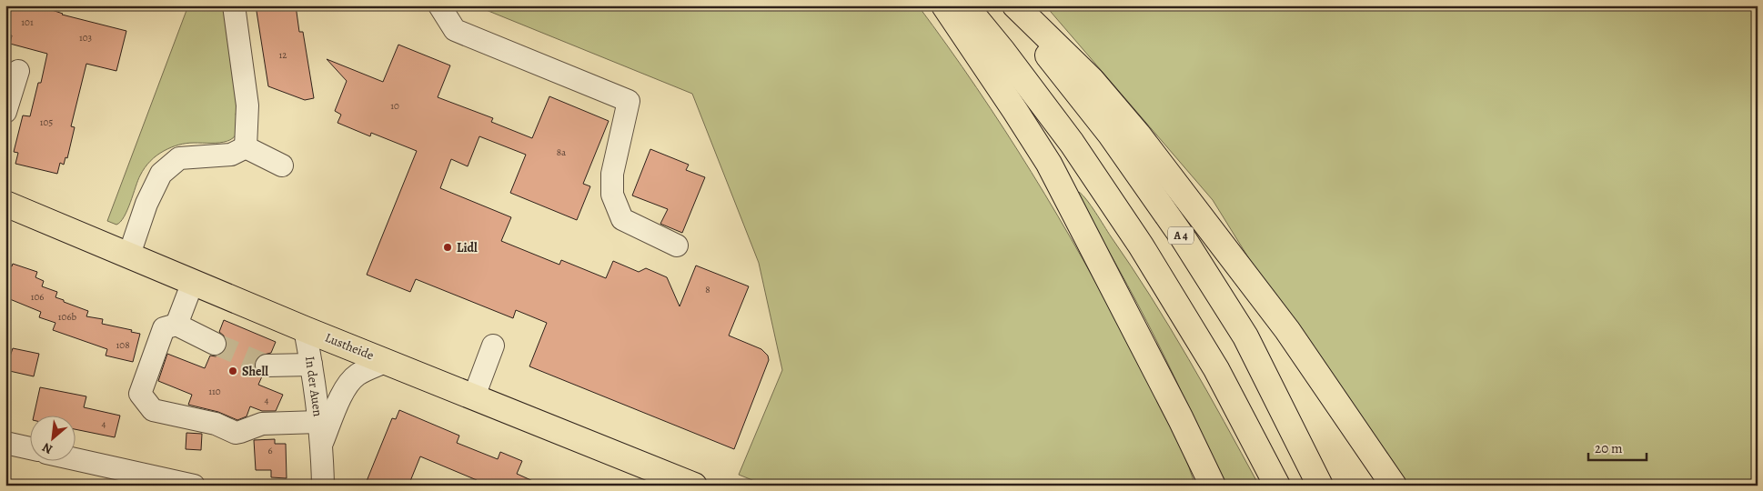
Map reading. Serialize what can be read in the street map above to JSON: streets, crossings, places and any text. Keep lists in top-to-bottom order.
{
  "streets": {
    "main road": ["A 4", "Lustheide"],
    "street": ["In der Auen"]
  },
  "crossings": [
    ["Lustheide", "In der Auen"]
  ],
  "places": ["Lidl", "Shell"],
  "house_numbers": [
    "101",
    "103",
    "12",
    "10",
    "105",
    "8a",
    "8",
    "106",
    "106b",
    "108",
    "110",
    "4",
    "4",
    "6"
  ],
  "scale_bar": "20 m",
  "north": "bottom left"
}
